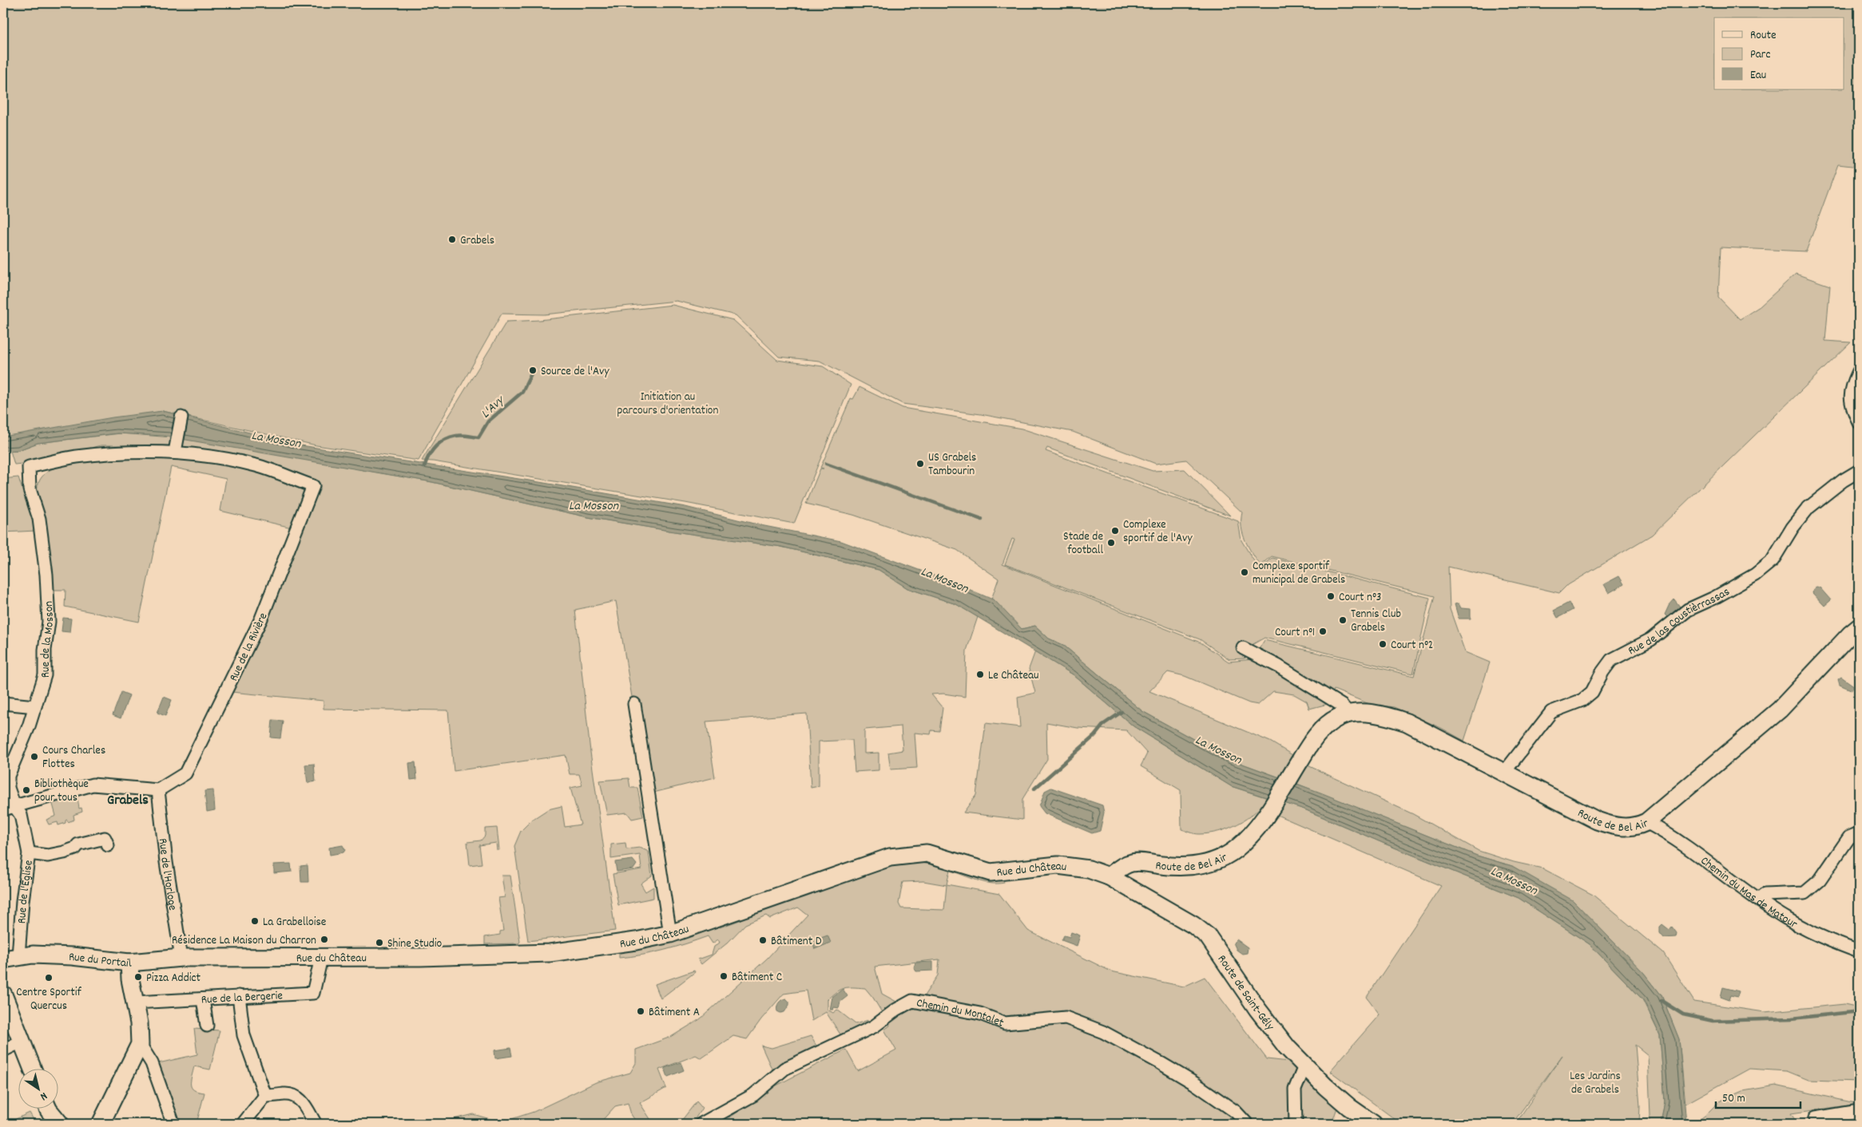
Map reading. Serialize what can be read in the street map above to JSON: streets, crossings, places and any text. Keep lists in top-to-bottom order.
{
  "streets": {
    "street": [
      "Rue de las Coustièrrassas",
      "Rue de la Mosson",
      "Rue de la Rivière",
      "Route de Bel Air",
      "Rue du Château",
      "Rue de l'Horloge",
      "Rue de l'Église",
      "Chemin du Mas de Matour",
      "Rue du Portail",
      "Route de Saint-Gély",
      "Rue de la Bergerie",
      "Chemin du Montalet"
    ]
  },
  "crossings": [
    ["Rue de las Coustièrrassas", "Route de Bel Air"],
    ["Rue de la Mosson", "Rue de la Rivière"],
    ["Rue de la Mosson", "Rue de l'Église"],
    ["Rue de la Rivière", "Rue de l'Horloge"],
    ["Route de Bel Air", "Rue du Château"],
    ["Route de Bel Air", "Chemin du Mas de Matour"],
    ["Route de Bel Air", "Route de Saint-Gély"],
    ["Rue du Château", "Rue de l'Horloge"],
    ["Rue du Château", "Rue du Portail"],
    ["Rue du Château", "Route de Saint-Gély"],
    ["Rue du Château", "Rue de la Bergerie"],
    ["Rue de l'Horloge", "Rue du Portail"],
    ["Rue de l'Église", "Rue du Portail"]
  ],
  "districts": ["Grabels"],
  "water": ["L'Avy", "La Mosson"],
  "parks": ["Initiation au parcours d'orientation", "Les Jardins de Grabels"],
  "places": [
    "Grabels",
    "Source de l'Avy",
    "US Grabels Tambourin",
    "Complexe sportif de l'Avy",
    "Stade de football",
    "Complexe sportif municipal de Grabels",
    "Court n°3",
    "Tennis Club Grabels",
    "Court n°1",
    "Court n°2",
    "Le Château",
    "Cours Charles Flottes",
    "Bibliothèque pour tous",
    "La Grabelloise",
    "Résidence La Maison du Charron",
    "Bâtiment D",
    "Shine Studio",
    "Bâtiment C",
    "Pizza Addict",
    "Centre Sportif Quercus",
    "Bâtiment A"
  ],
  "legend": ["Route", "Parc", "Eau"],
  "scale_bar": "50 m",
  "north": "bottom right"
}
